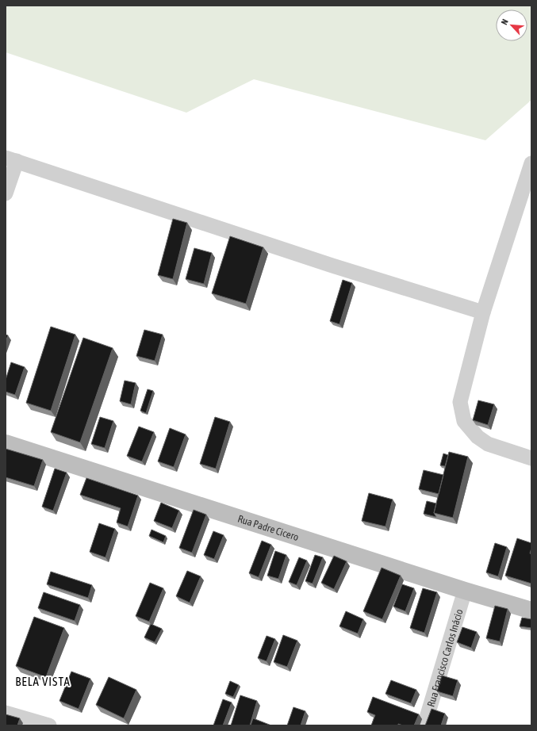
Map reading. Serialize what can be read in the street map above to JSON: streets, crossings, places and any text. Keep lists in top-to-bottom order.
{
  "streets": {
    "street": ["Rua Padre Cicero", "Rua Francisco Carlos Inácio"]
  },
  "crossings": [
    ["Rua Padre Cicero", "Rua Francisco Carlos Inácio"]
  ],
  "districts": ["BELA VISTA"],
  "north": "top left"
}
